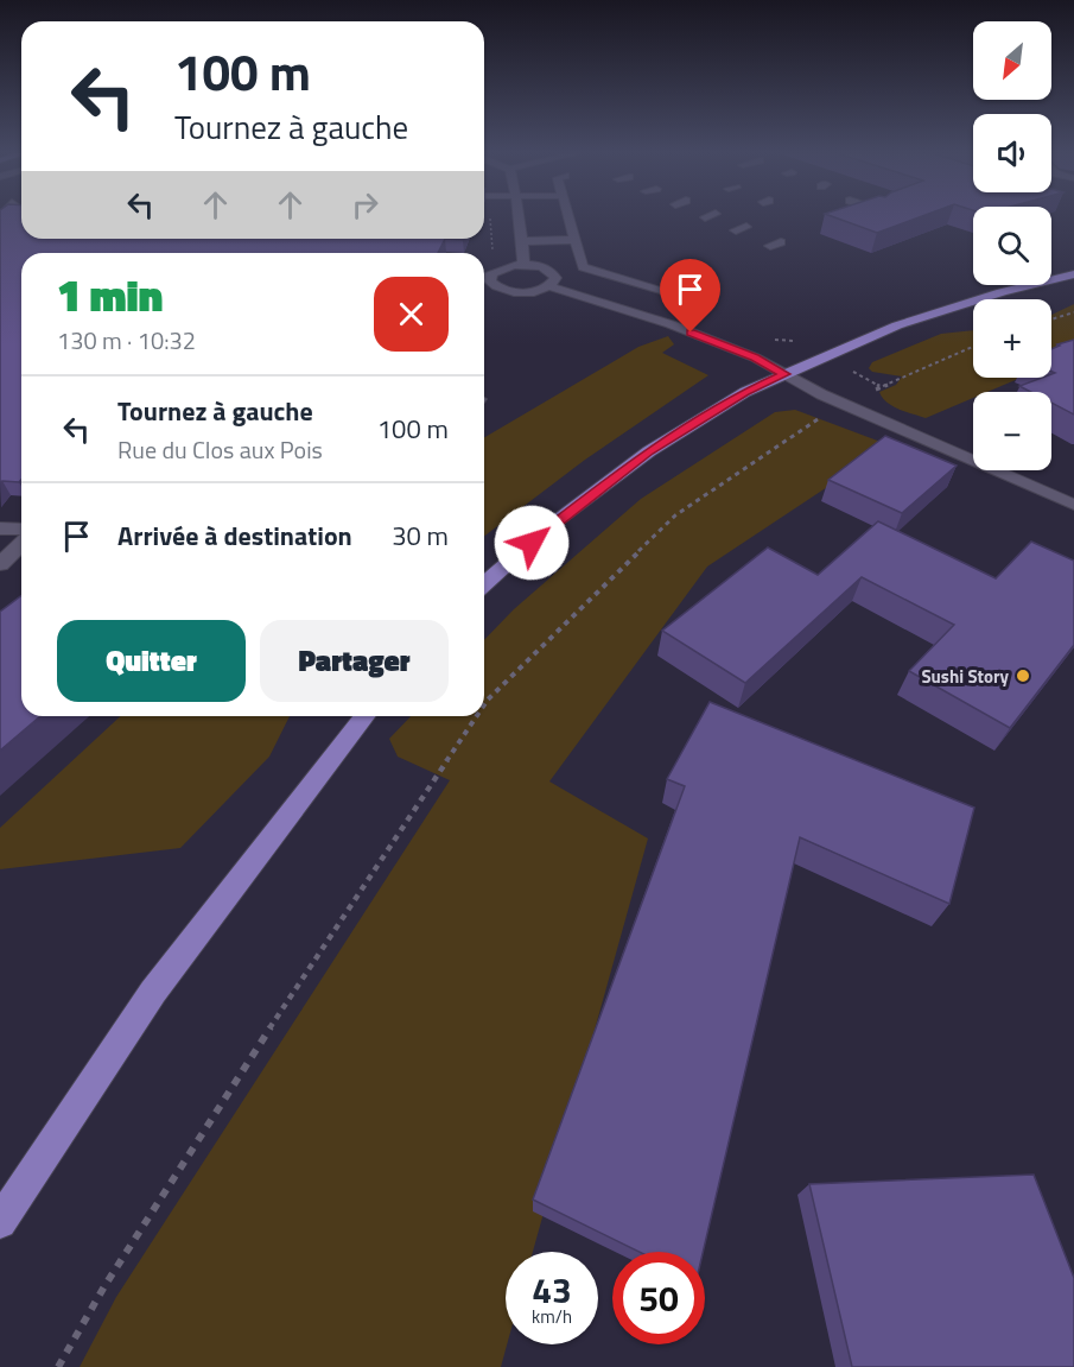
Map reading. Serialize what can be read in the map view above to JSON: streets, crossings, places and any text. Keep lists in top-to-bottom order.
{
  "places": ["Sushi Story"],
  "north": "bottom left",
  "page": {
    "map_buttons": ["+", "−"],
    "turn": ["100 m", "Tournez à gauche"],
    "heading": ["1 min", "130 m · 10:32"],
    "list": [
      {
        "name": "Tournez à gauche",
        "note": "Rue du Clos aux Pois",
        "value": "100 m"
      },
      {
        "name": "Arrivée à destination",
        "value": "30 m"
      }
    ],
    "buttons": ["Quitter", "Partager"],
    "speed": "43 km/h",
    "limit": "50"
  }
}
